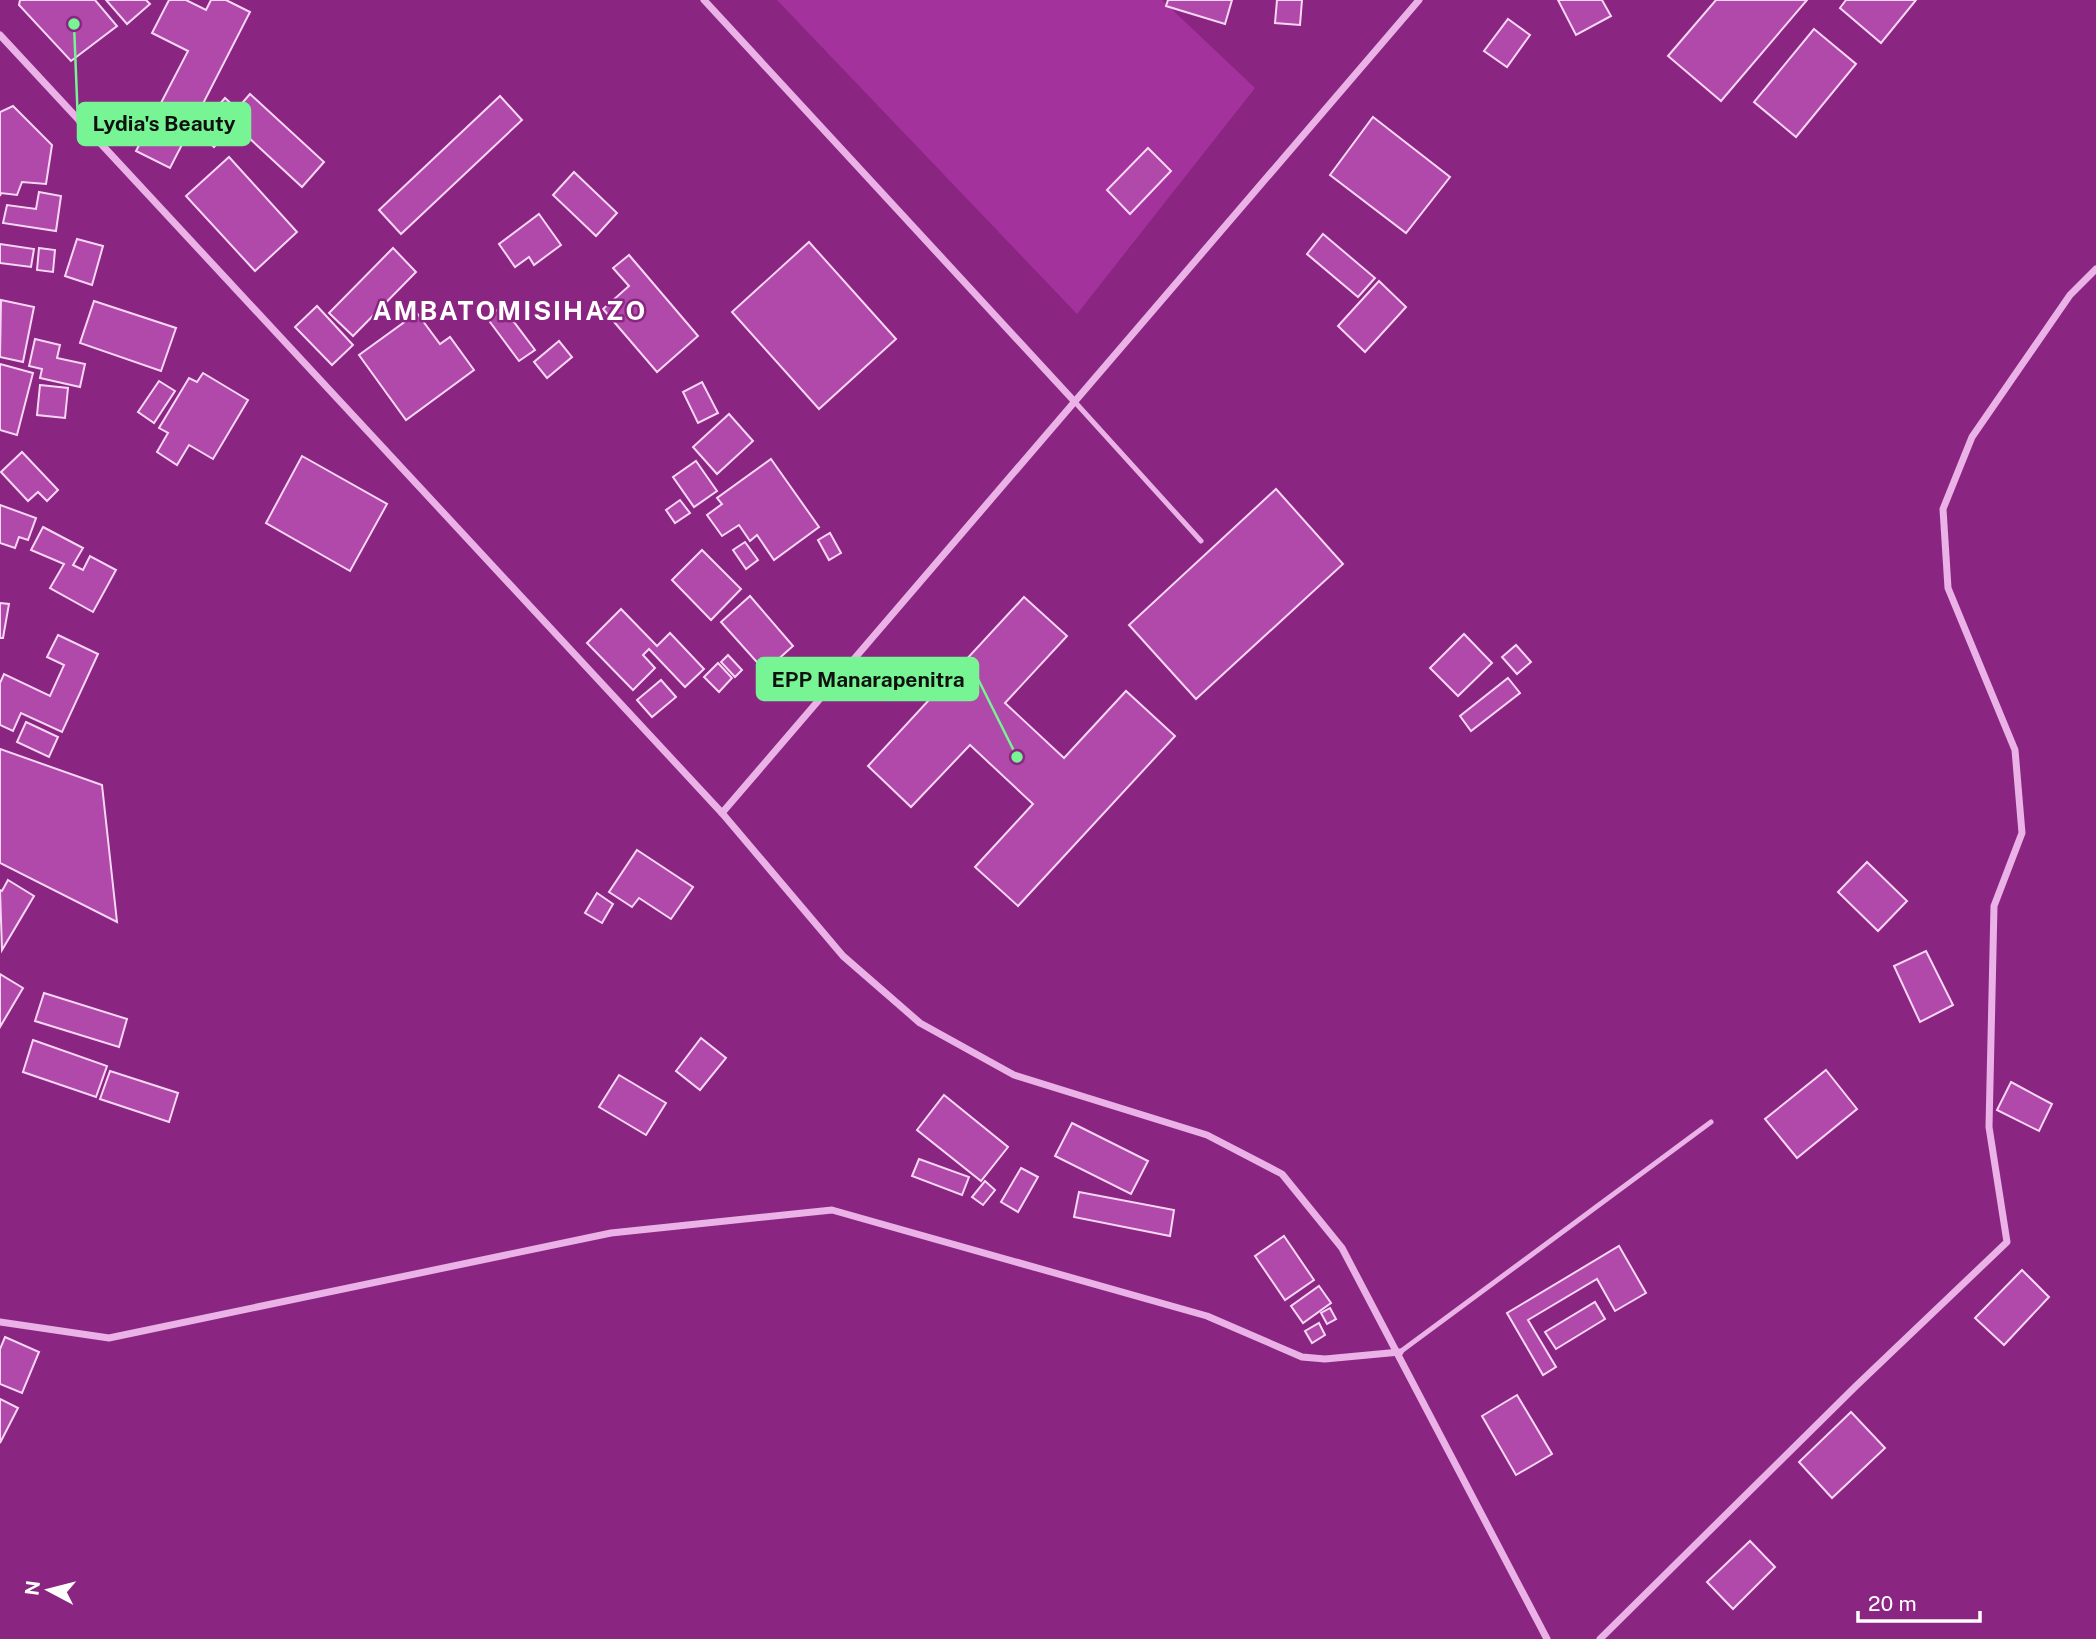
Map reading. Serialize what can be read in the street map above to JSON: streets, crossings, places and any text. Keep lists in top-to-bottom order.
{
  "districts": ["AMBATOMISIHAZO"],
  "places": ["Lydia's Beauty", "EPP Manarapenitra"],
  "scale_bar": "20 m",
  "north": "left"
}
